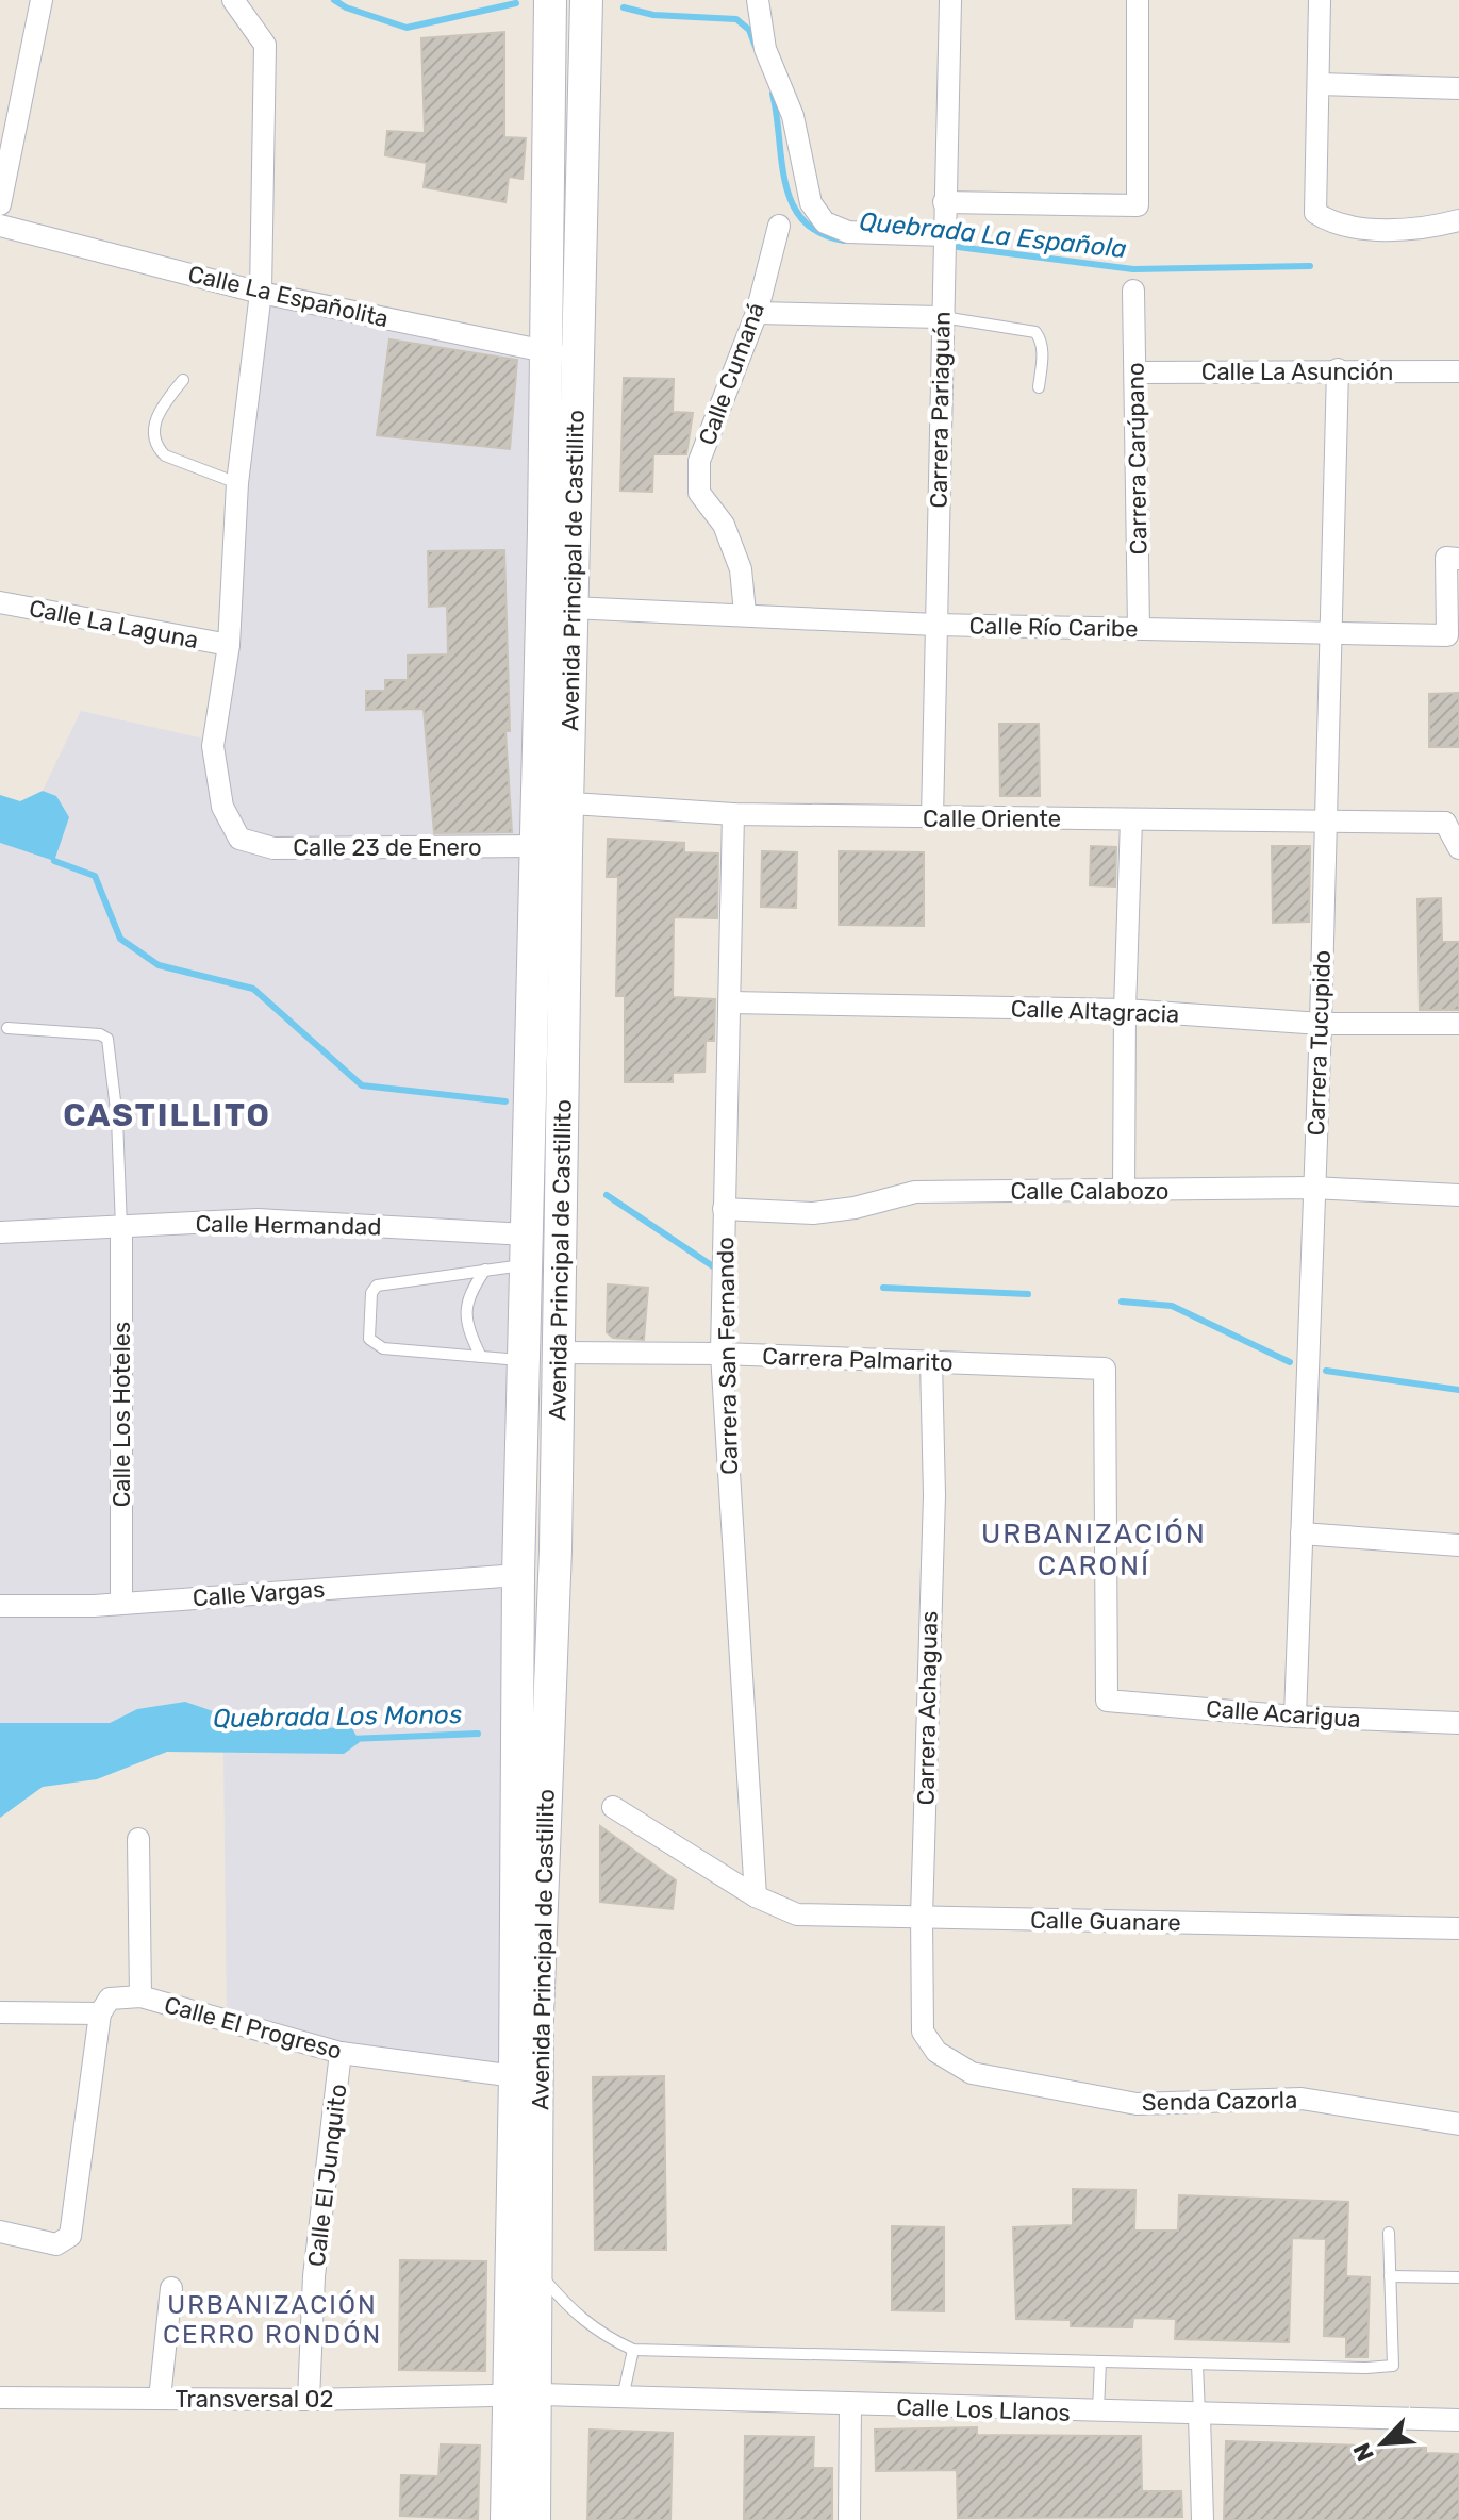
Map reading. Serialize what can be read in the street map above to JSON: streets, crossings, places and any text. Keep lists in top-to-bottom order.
{
  "streets": {
    "main road": ["Avenida Principal de Castillito"],
    "street": [
      "Calle La Españolita",
      "Calle La Asunción",
      "Calle Cumaná",
      "Carrera Pariaguán",
      "Carrera Carúpano",
      "Calle La Laguna",
      "Calle Río Caribe",
      "Calle Oriente",
      "Calle 23 de Enero",
      "Calle Altagracia",
      "Carrera Tucupido",
      "Calle Calabozo",
      "Calle Hermandad",
      "Carrera San Fernando",
      "Carrera Palmarito",
      "Calle Los Hoteles",
      "Calle Vargas",
      "Carrera Achaguas",
      "Calle Acarigua",
      "Calle Guanare",
      "Calle El Progreso",
      "Senda Cazorla",
      "Calle El Junquito",
      "Transversal 02",
      "Calle Los Llanos"
    ]
  },
  "crossings": [
    ["Calle La Españolita", "Avenida Principal de Castillito"],
    ["Calle La Asunción", "Carrera Carúpano"],
    ["Calle La Asunción", "Carrera Tucupido"],
    ["Calle Cumaná", "Calle Río Caribe"],
    ["Carrera Pariaguán", "Calle Río Caribe"],
    ["Carrera Pariaguán", "Calle Oriente"],
    ["Carrera Carúpano", "Calle Río Caribe"],
    ["Avenida Principal de Castillito", "Calle Río Caribe"],
    ["Avenida Principal de Castillito", "Calle Oriente"],
    ["Avenida Principal de Castillito", "Calle 23 de Enero"],
    ["Avenida Principal de Castillito", "Calle Hermandad"],
    ["Avenida Principal de Castillito", "Carrera Palmarito"],
    ["Avenida Principal de Castillito", "Calle Vargas"],
    ["Avenida Principal de Castillito", "Calle El Progreso"],
    ["Avenida Principal de Castillito", "Transversal 02"],
    ["Avenida Principal de Castillito", "Calle Los Llanos"],
    ["Calle La Laguna", "Calle 23 de Enero"],
    ["Calle Río Caribe", "Carrera Tucupido"],
    ["Calle Oriente", "Carrera Tucupido"],
    ["Calle Oriente", "Carrera San Fernando"],
    ["Calle Altagracia", "Carrera Tucupido"],
    ["Calle Altagracia", "Carrera San Fernando"],
    ["Carrera Tucupido", "Calle Calabozo"],
    ["Carrera Tucupido", "Calle Acarigua"],
    ["Calle Calabozo", "Carrera San Fernando"],
    ["Calle Hermandad", "Calle Los Hoteles"],
    ["Carrera San Fernando", "Carrera Palmarito"],
    ["Carrera San Fernando", "Calle Guanare"],
    ["Carrera Palmarito", "Carrera Achaguas"],
    ["Carrera Palmarito", "Calle Acarigua"],
    ["Calle Los Hoteles", "Calle Vargas"],
    ["Carrera Achaguas", "Calle Guanare"],
    ["Carrera Achaguas", "Senda Cazorla"],
    ["Calle El Progreso", "Calle El Junquito"],
    ["Calle El Junquito", "Transversal 02"],
    ["Transversal 02", "Calle Los Llanos"]
  ],
  "districts": ["CASTILLITO", "URBANIZACIÓN CARONÍ", "URBANIZACIÓN CERRO RONDÓN"],
  "water": ["Quebrada La Española", "Quebrada Los Monos"],
  "north": "bottom left"
}
